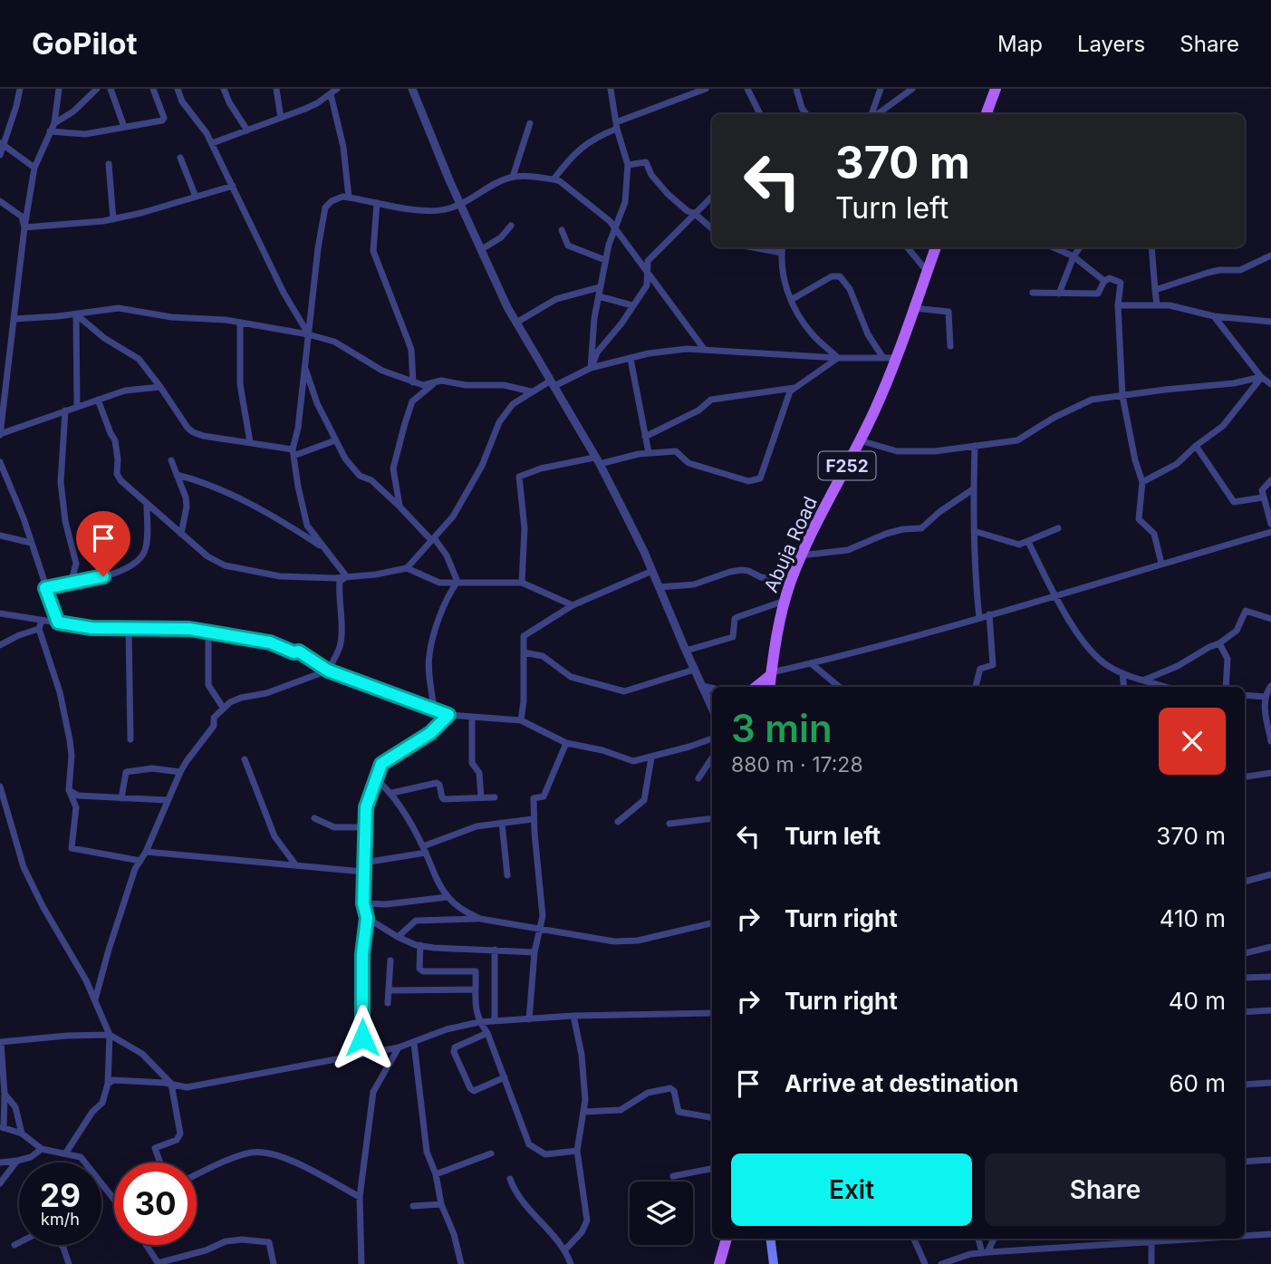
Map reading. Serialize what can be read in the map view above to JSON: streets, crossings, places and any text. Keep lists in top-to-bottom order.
{
  "streets": {
    "main road": ["F252", "Abuja Road"]
  },
  "page": {
    "header": "GoPilot",
    "nav": ["Map", "Layers", "Share"],
    "turn": ["370 m", "Turn left"],
    "heading": ["3 min", "880 m · 17:28"],
    "list": [
      {
        "name": "Turn left",
        "value": "370 m"
      },
      {
        "name": "Turn right",
        "value": "410 m"
      },
      {
        "name": "Turn right",
        "value": "40 m"
      },
      {
        "name": "Arrive at destination",
        "value": "60 m"
      }
    ],
    "buttons": ["Exit", "Share"],
    "speed": "29 km/h",
    "limit": "30"
  }
}
